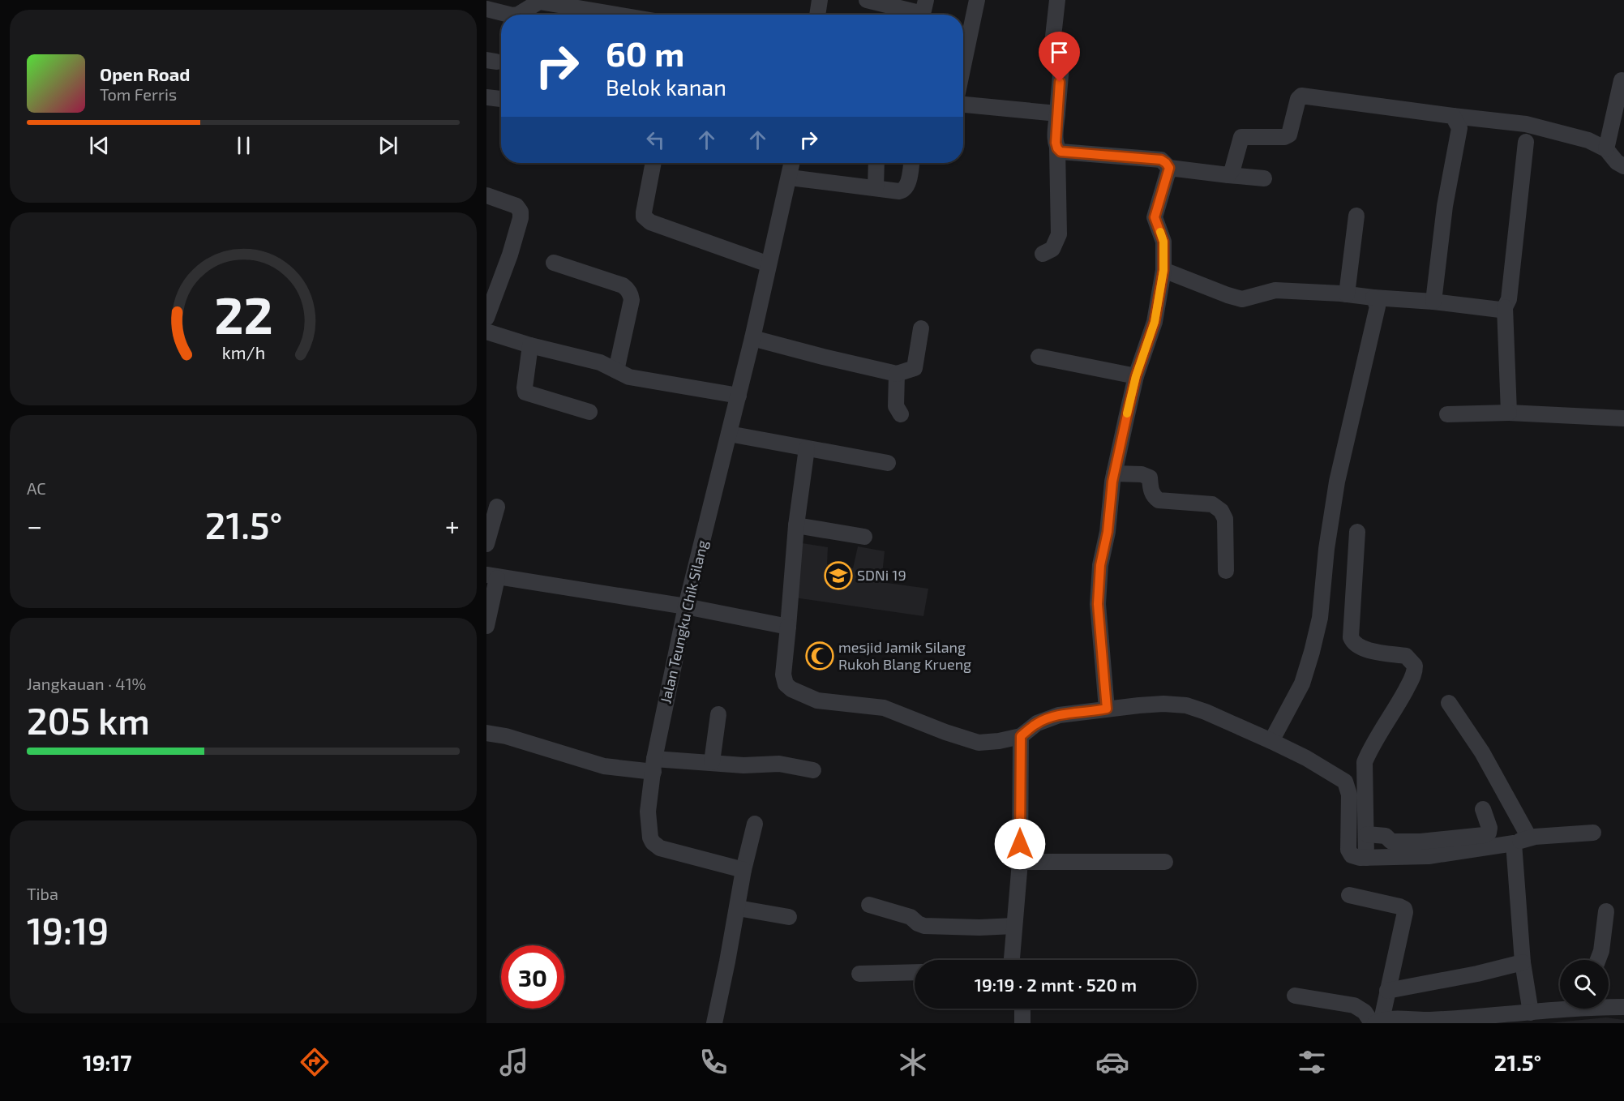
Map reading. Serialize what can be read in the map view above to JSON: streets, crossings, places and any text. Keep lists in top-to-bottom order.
{
  "streets": {
    "street": ["Jalan Teungku Chik Silang"]
  },
  "places": {
    "school or university": ["SDNi 19"],
    "mosque": ["mesjid Jamik Silang Rukoh Blang Krueng"]
  },
  "page": {
    "turn": ["60 m", "Belok kanan"],
    "song": ["Open Road", "Tom Ferris"],
    "tile": [
      "AC",
      ["Jangkauan · 41%", "205 km"],
      ["Tiba", "19:19"]
    ],
    "heat": ["−", "21.5°", "+"],
    "limit": "30",
    "trip": "19:19 · 2 mnt · 520 m",
    "tabs": ["19:17", "21.5°"],
    "gauge": ["22", "km/h"]
  }
}
